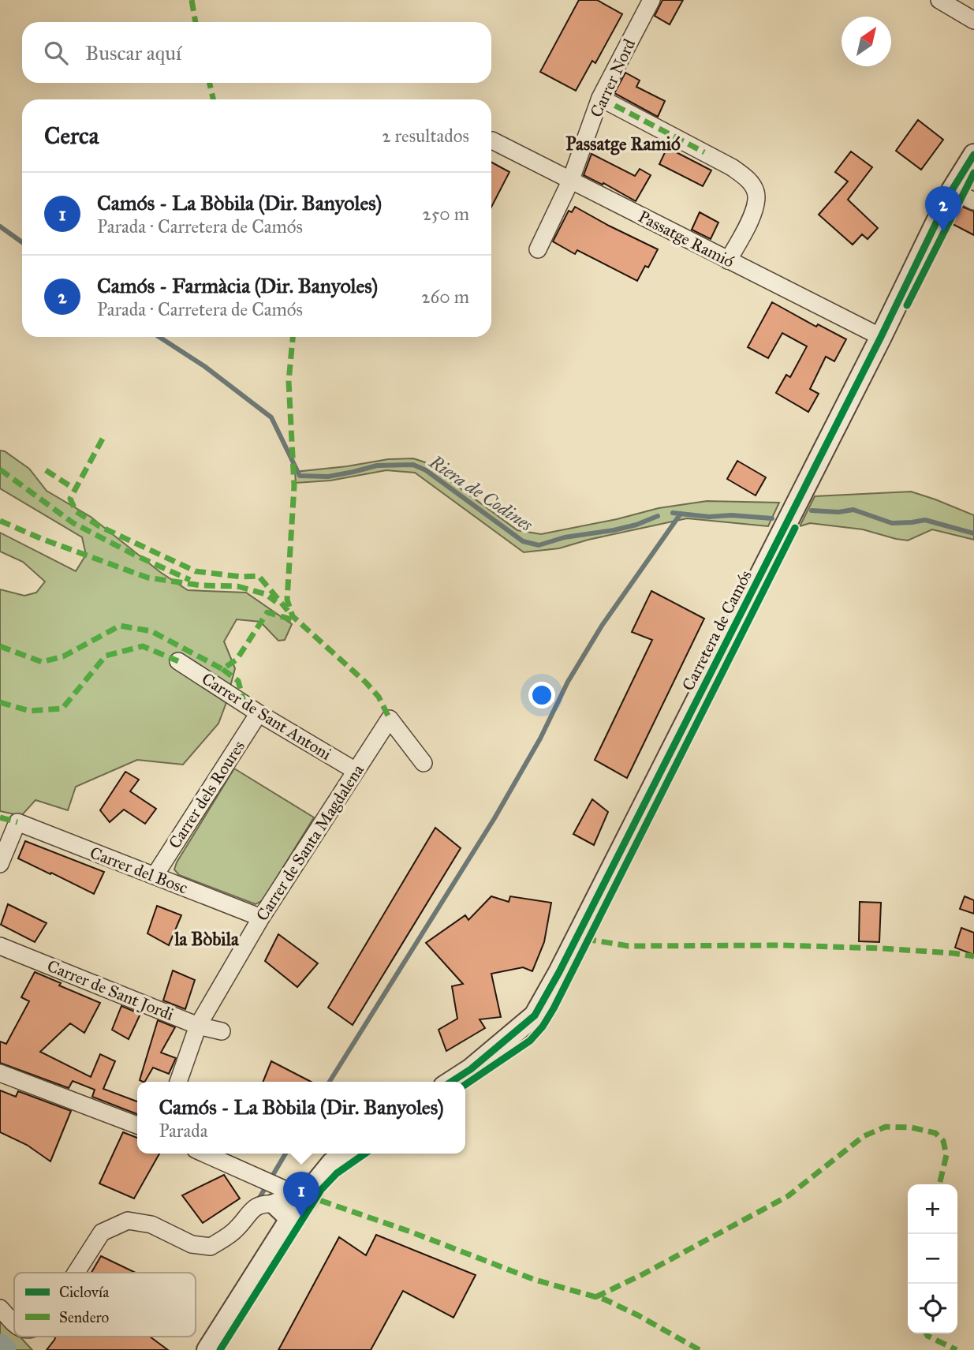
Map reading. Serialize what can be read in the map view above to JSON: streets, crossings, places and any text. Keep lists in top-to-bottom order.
{
  "streets": {
    "street": [
      "Carrer Nord",
      "Passatge Ramió",
      "Carretera de Camós",
      "Carrer de Sant Antoni",
      "Carrer dels Roures",
      "Carrer de Santa Magdalena",
      "Carrer del Bosc",
      "Carrer de Sant Jordi"
    ]
  },
  "crossings": [
    ["Carrer Nord", "Passatge Ramió"],
    ["Passatge Ramió", "Carretera de Camós"],
    ["Carrer de Sant Antoni", "Carrer dels Roures"],
    ["Carrer de Sant Antoni", "Carrer de Santa Magdalena"],
    ["Carrer dels Roures", "Carrer del Bosc"],
    ["Carrer de Santa Magdalena", "Carrer del Bosc"],
    ["Carrer de Santa Magdalena", "Carrer de Sant Jordi"]
  ],
  "districts": ["Passatge Ramió", "la Bòbila"],
  "water": ["Riera de Codines"],
  "legend": ["Ciclovía", "Sendero"],
  "north": "top right",
  "page": {
    "search": "Buscar aquí",
    "heading": ["Cerca", "2 resultados"],
    "list": [
      {
        "mark": "1",
        "name": "Camós - La Bòbila (Dir. Banyoles)",
        "note": "Parada · Carretera de Camós",
        "value": "250 m"
      },
      {
        "mark": "2",
        "name": "Camós - Farmàcia (Dir. Banyoles)",
        "note": "Parada · Carretera de Camós",
        "value": "260 m"
      }
    ],
    "pins": ["2", "1"],
    "popup": ["Camós - La Bòbila (Dir. Banyoles)", "Parada"],
    "map_buttons": ["+", "−"]
  }
}
